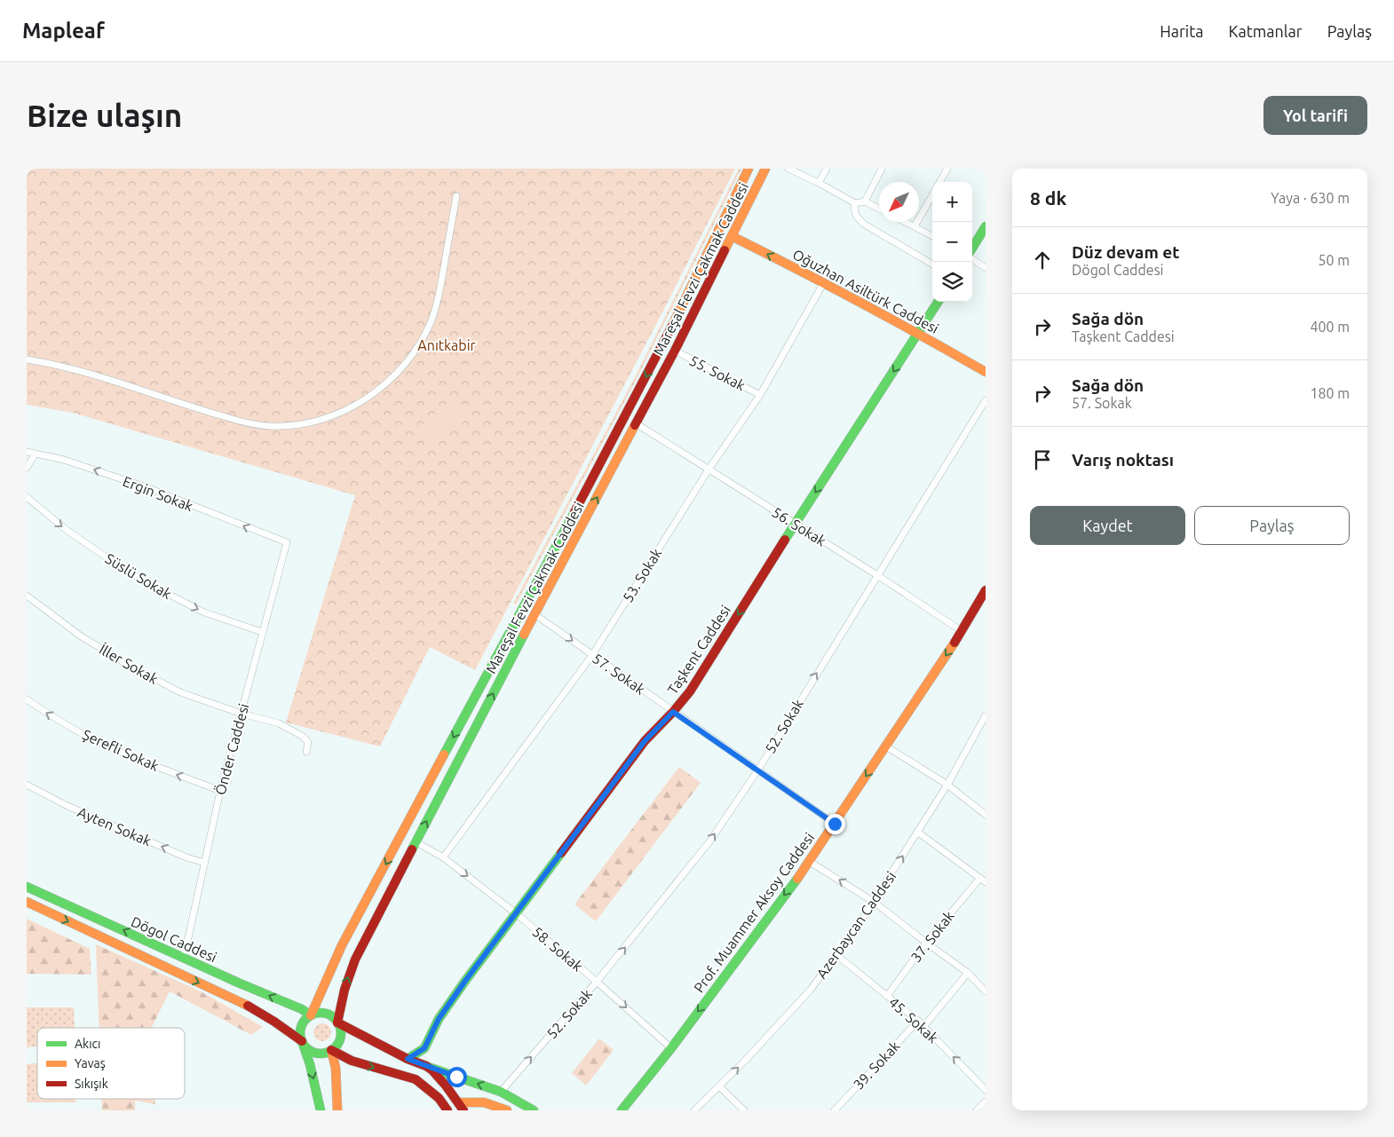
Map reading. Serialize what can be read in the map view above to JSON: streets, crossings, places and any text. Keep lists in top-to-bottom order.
{
  "streets": {
    "main road": [
      "Mareşal Fevzi Çakmak Caddesi",
      "Oğuzhan Asiltürk Caddesi",
      "Taşkent Caddesi",
      "Prof. Muammer Aksoy Caddesi",
      "Dögol Caddesi"
    ],
    "street": [
      "55. Sokak",
      "Ergin Sokak",
      "56. Sokak",
      "53. Sokak",
      "Süslü Sokak",
      "İller Sokak",
      "57. Sokak",
      "52. Sokak",
      "Önder Caddesi",
      "Şerefli Sokak",
      "Ayten Sokak",
      "Azerbaycan Caddesi",
      "37. Sokak",
      "58. Sokak",
      "45. Sokak",
      "39. Sokak"
    ]
  },
  "crossings": [
    ["Mareşal Fevzi Çakmak Caddesi", "Oğuzhan Asiltürk Caddesi"],
    ["Mareşal Fevzi Çakmak Caddesi", "55. Sokak"],
    ["Mareşal Fevzi Çakmak Caddesi", "56. Sokak"],
    ["Mareşal Fevzi Çakmak Caddesi", "57. Sokak"],
    ["Mareşal Fevzi Çakmak Caddesi", "Dögol Caddesi"],
    ["Mareşal Fevzi Çakmak Caddesi", "58. Sokak"],
    ["Oğuzhan Asiltürk Caddesi", "53. Sokak"],
    ["Oğuzhan Asiltürk Caddesi", "Taşkent Caddesi"],
    ["55. Sokak", "53. Sokak"],
    ["Ergin Sokak", "Önder Caddesi"],
    ["56. Sokak", "53. Sokak"],
    ["56. Sokak", "Taşkent Caddesi"],
    ["56. Sokak", "52. Sokak"],
    ["56. Sokak", "Prof. Muammer Aksoy Caddesi"],
    ["53. Sokak", "57. Sokak"],
    ["53. Sokak", "58. Sokak"],
    ["Süslü Sokak", "Önder Caddesi"],
    ["Taşkent Caddesi", "57. Sokak"],
    ["Taşkent Caddesi", "58. Sokak"],
    ["İller Sokak", "Önder Caddesi"],
    ["57. Sokak", "52. Sokak"],
    ["57. Sokak", "Prof. Muammer Aksoy Caddesi"],
    ["52. Sokak", "58. Sokak"],
    ["Önder Caddesi", "Şerefli Sokak"],
    ["Önder Caddesi", "Ayten Sokak"],
    ["Önder Caddesi", "Dögol Caddesi"],
    ["Prof. Muammer Aksoy Caddesi", "58. Sokak"],
    ["Azerbaycan Caddesi", "45. Sokak"],
    ["37. Sokak", "45. Sokak"],
    ["45. Sokak", "39. Sokak"]
  ],
  "one_way": [
    "Oğuzhan Asiltürk Caddesi",
    "Ergin Sokak",
    "Süslü Sokak",
    "Taşkent Caddesi",
    "52. Sokak",
    "Şerefli Sokak",
    "Ayten Sokak",
    "Prof. Muammer Aksoy Caddesi",
    "Azerbaycan Caddesi",
    "58. Sokak",
    "45. Sokak"
  ],
  "parks": ["Anıtkabir"],
  "legend": ["Akıcı", "Yavaş", "Sıkışık"],
  "north": "bottom left",
  "page": {
    "header": "Mapleaf",
    "nav": ["Harita", "Katmanlar", "Paylaş"],
    "buttons": [
      "Yol tarifi",
      ["Kaydet", "Paylaş"]
    ],
    "title": "Bize ulaşın",
    "heading": ["8 dk", "Yaya · 630 m"],
    "map_buttons": ["+", "−"],
    "list": [
      ["Düz devam et", "Dögol Caddesi", "50 m"],
      ["Sağa dön", "Taşkent Caddesi", "400 m"],
      ["Sağa dön", "57. Sokak", "180 m"],
      "Varış noktası"
    ]
  }
}
